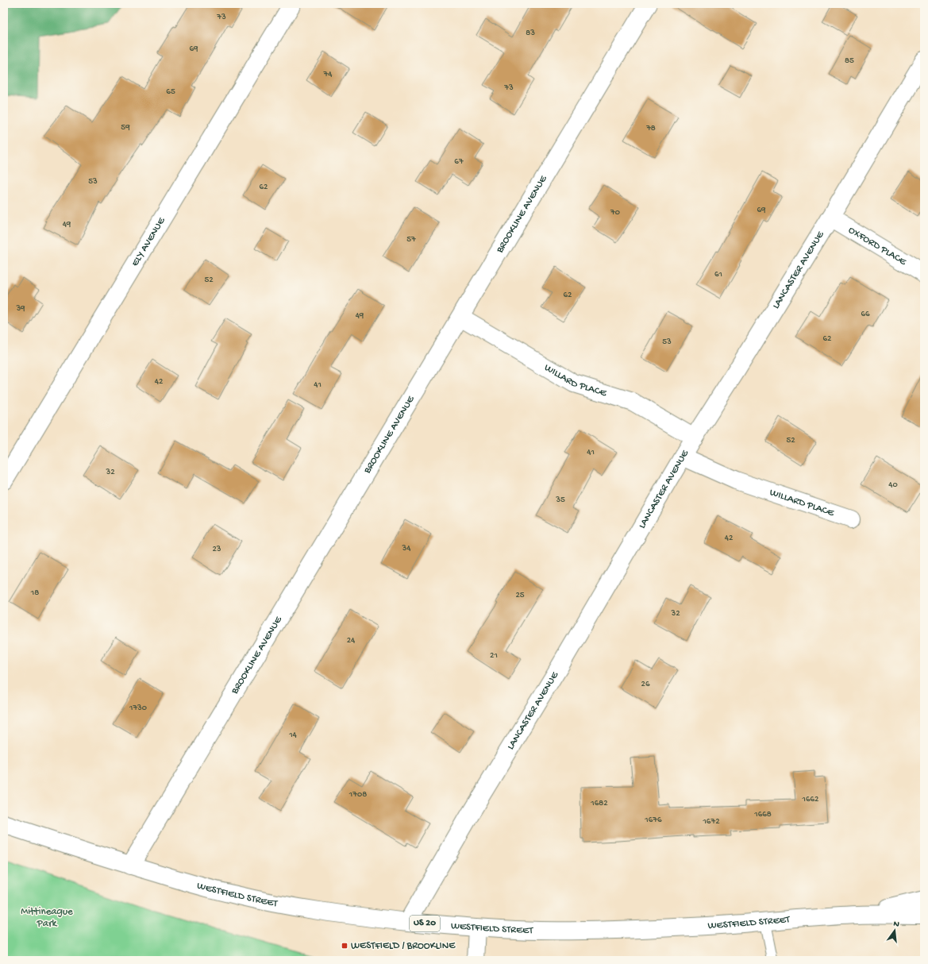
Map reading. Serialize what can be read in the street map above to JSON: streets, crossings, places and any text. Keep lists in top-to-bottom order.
{
  "streets": {
    "street": [
      "BROOKLINE AVENUE",
      "ELY AVENUE",
      "OXFORD PLACE",
      "LANCASTER AVENUE",
      "WILLARD PLACE",
      "WESTFIELD STREET",
      "US 20"
    ]
  },
  "crossings": [
    ["BROOKLINE AVENUE", "WILLARD PLACE"],
    ["BROOKLINE AVENUE", "WESTFIELD STREET"],
    ["OXFORD PLACE", "LANCASTER AVENUE"],
    ["LANCASTER AVENUE", "WILLARD PLACE"],
    ["LANCASTER AVENUE", "WESTFIELD STREET"]
  ],
  "parks": ["Mittineague Park"],
  "places": {
    "transit": ["WESTFIELD / BROOKLINE"]
  },
  "house_numbers": [
    "73",
    "83",
    "69",
    "85",
    "74",
    "73",
    "65",
    "59",
    "78",
    "67",
    "53",
    "62",
    "69",
    "70",
    "49",
    "57",
    "61",
    "52",
    "62",
    "39",
    "66",
    "49",
    "62",
    "53",
    "42",
    "41",
    "52",
    "41",
    "32",
    "40",
    "35",
    "42",
    "34",
    "23",
    "18",
    "25",
    "32",
    "24",
    "21",
    "26",
    "1730",
    "14",
    "1708",
    "1662",
    "1682",
    "1668",
    "1676",
    "1672"
  ],
  "north": "top"
}
